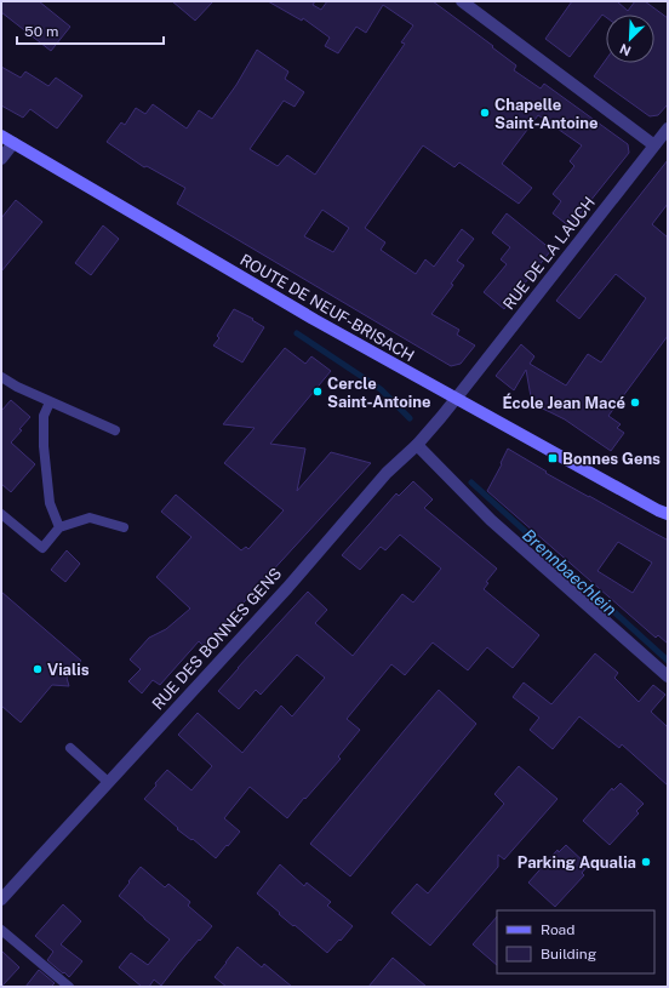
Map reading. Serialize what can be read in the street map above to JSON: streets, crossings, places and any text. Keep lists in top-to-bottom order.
{
  "streets": {
    "main road": ["ROUTE DE NEUF-BRISACH"],
    "street": ["RUE DE LA LAUCH", "RUE DES BONNES GENS"]
  },
  "crossings": [
    ["RUE DE LA LAUCH", "ROUTE DE NEUF-BRISACH"],
    ["RUE DE LA LAUCH", "RUE DES BONNES GENS"],
    ["ROUTE DE NEUF-BRISACH", "RUE DES BONNES GENS"]
  ],
  "water": ["Brennbaechlein"],
  "places": {
    "other": [
      "Chapelle Saint-Antoine",
      "Cercle Saint-Antoine",
      "École Jean Macé",
      "Vialis",
      "Parking Aqualia"
    ],
    "transit": ["Bonnes Gens"]
  },
  "legend": ["Road", "Building"],
  "scale_bar": "50 m",
  "north": "bottom left"
}
